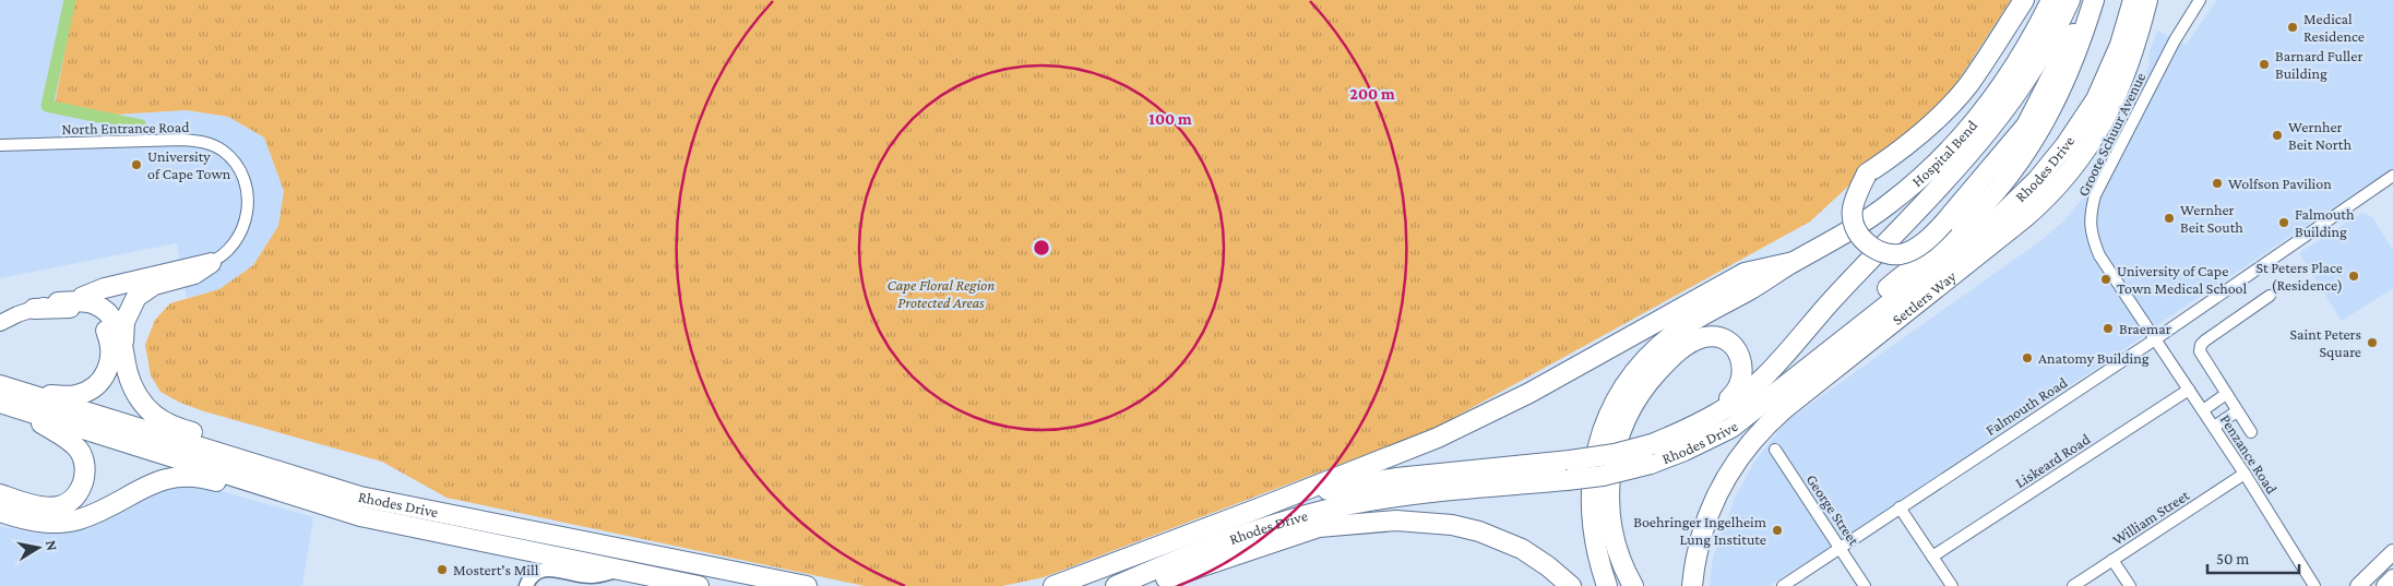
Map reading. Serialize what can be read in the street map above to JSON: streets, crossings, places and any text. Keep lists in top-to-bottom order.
{
  "streets": {
    "highway": ["Hospital Bend", "Rhodes Drive", "Settlers Way"],
    "street": [
      "North Entrance Road",
      "Groote Schuur Avenue",
      "Falmouth Road",
      "Penzance Road",
      "Liskeard Road",
      "George Street",
      "William Street"
    ]
  },
  "crossings": [
    ["Groote Schuur Avenue", "Falmouth Road"],
    ["Groote Schuur Avenue", "Penzance Road"],
    ["Hospital Bend", "Rhodes Drive"],
    ["Falmouth Road", "Penzance Road"],
    ["Falmouth Road", "George Street"],
    ["Penzance Road", "Liskeard Road"],
    ["Penzance Road", "William Street"]
  ],
  "parks": ["Cape Floral Region Protected Areas"],
  "places": [
    "Medical Residence",
    "Barnard Fuller Building",
    "Wernher Beit North",
    "University of Cape Town",
    "Wolfson Pavilion",
    "Wernher Beit South",
    "Falmouth Building",
    "St Peters Place (Residence)",
    "University of Cape Town Medical School",
    "Braemar",
    "Saint Peters Square",
    "Anatomy Building",
    "Boehringer Ingelheim Lung Institute",
    "Mostert's Mill"
  ],
  "scale_bar": "50 m",
  "north": "right",
  "rings": ["200 m", "100 m"]
}
